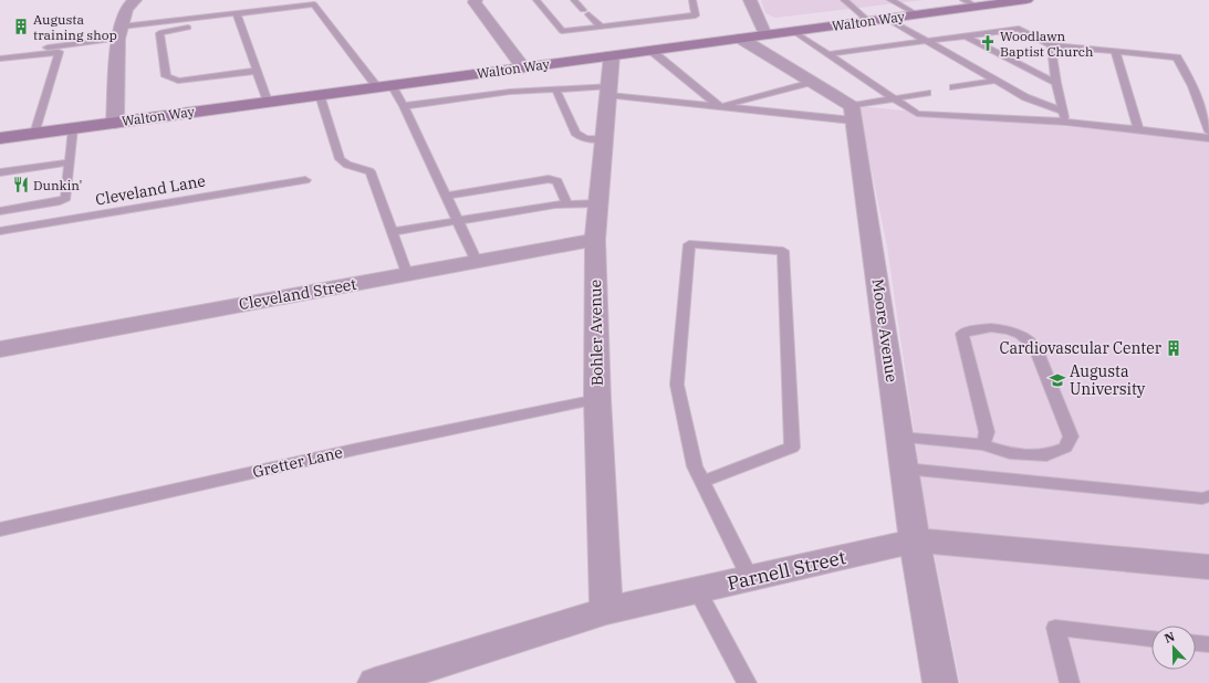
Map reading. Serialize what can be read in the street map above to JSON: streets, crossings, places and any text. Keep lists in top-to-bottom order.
{
  "streets": {
    "main road": ["Walton Way"],
    "street": [
      "Cleveland Street",
      "Moore Avenue",
      "Bohler Avenue",
      "Parnell Street"
    ],
    "lane": ["Cleveland Lane", "Gretter Lane"]
  },
  "crossings": [
    ["Walton Way", "Bohler Avenue"],
    ["Cleveland Street", "Bohler Avenue"],
    ["Moore Avenue", "Parnell Street"],
    ["Bohler Avenue", "Gretter Lane"],
    ["Bohler Avenue", "Parnell Street"]
  ],
  "places": {
    "building": ["Augusta training shop", "Cardiovascular Center"],
    "church": ["Woodlawn Baptist Church"],
    "restaurant": ["Dunkin'"],
    "school or university": ["Augusta University"]
  },
  "north": "top"
}
